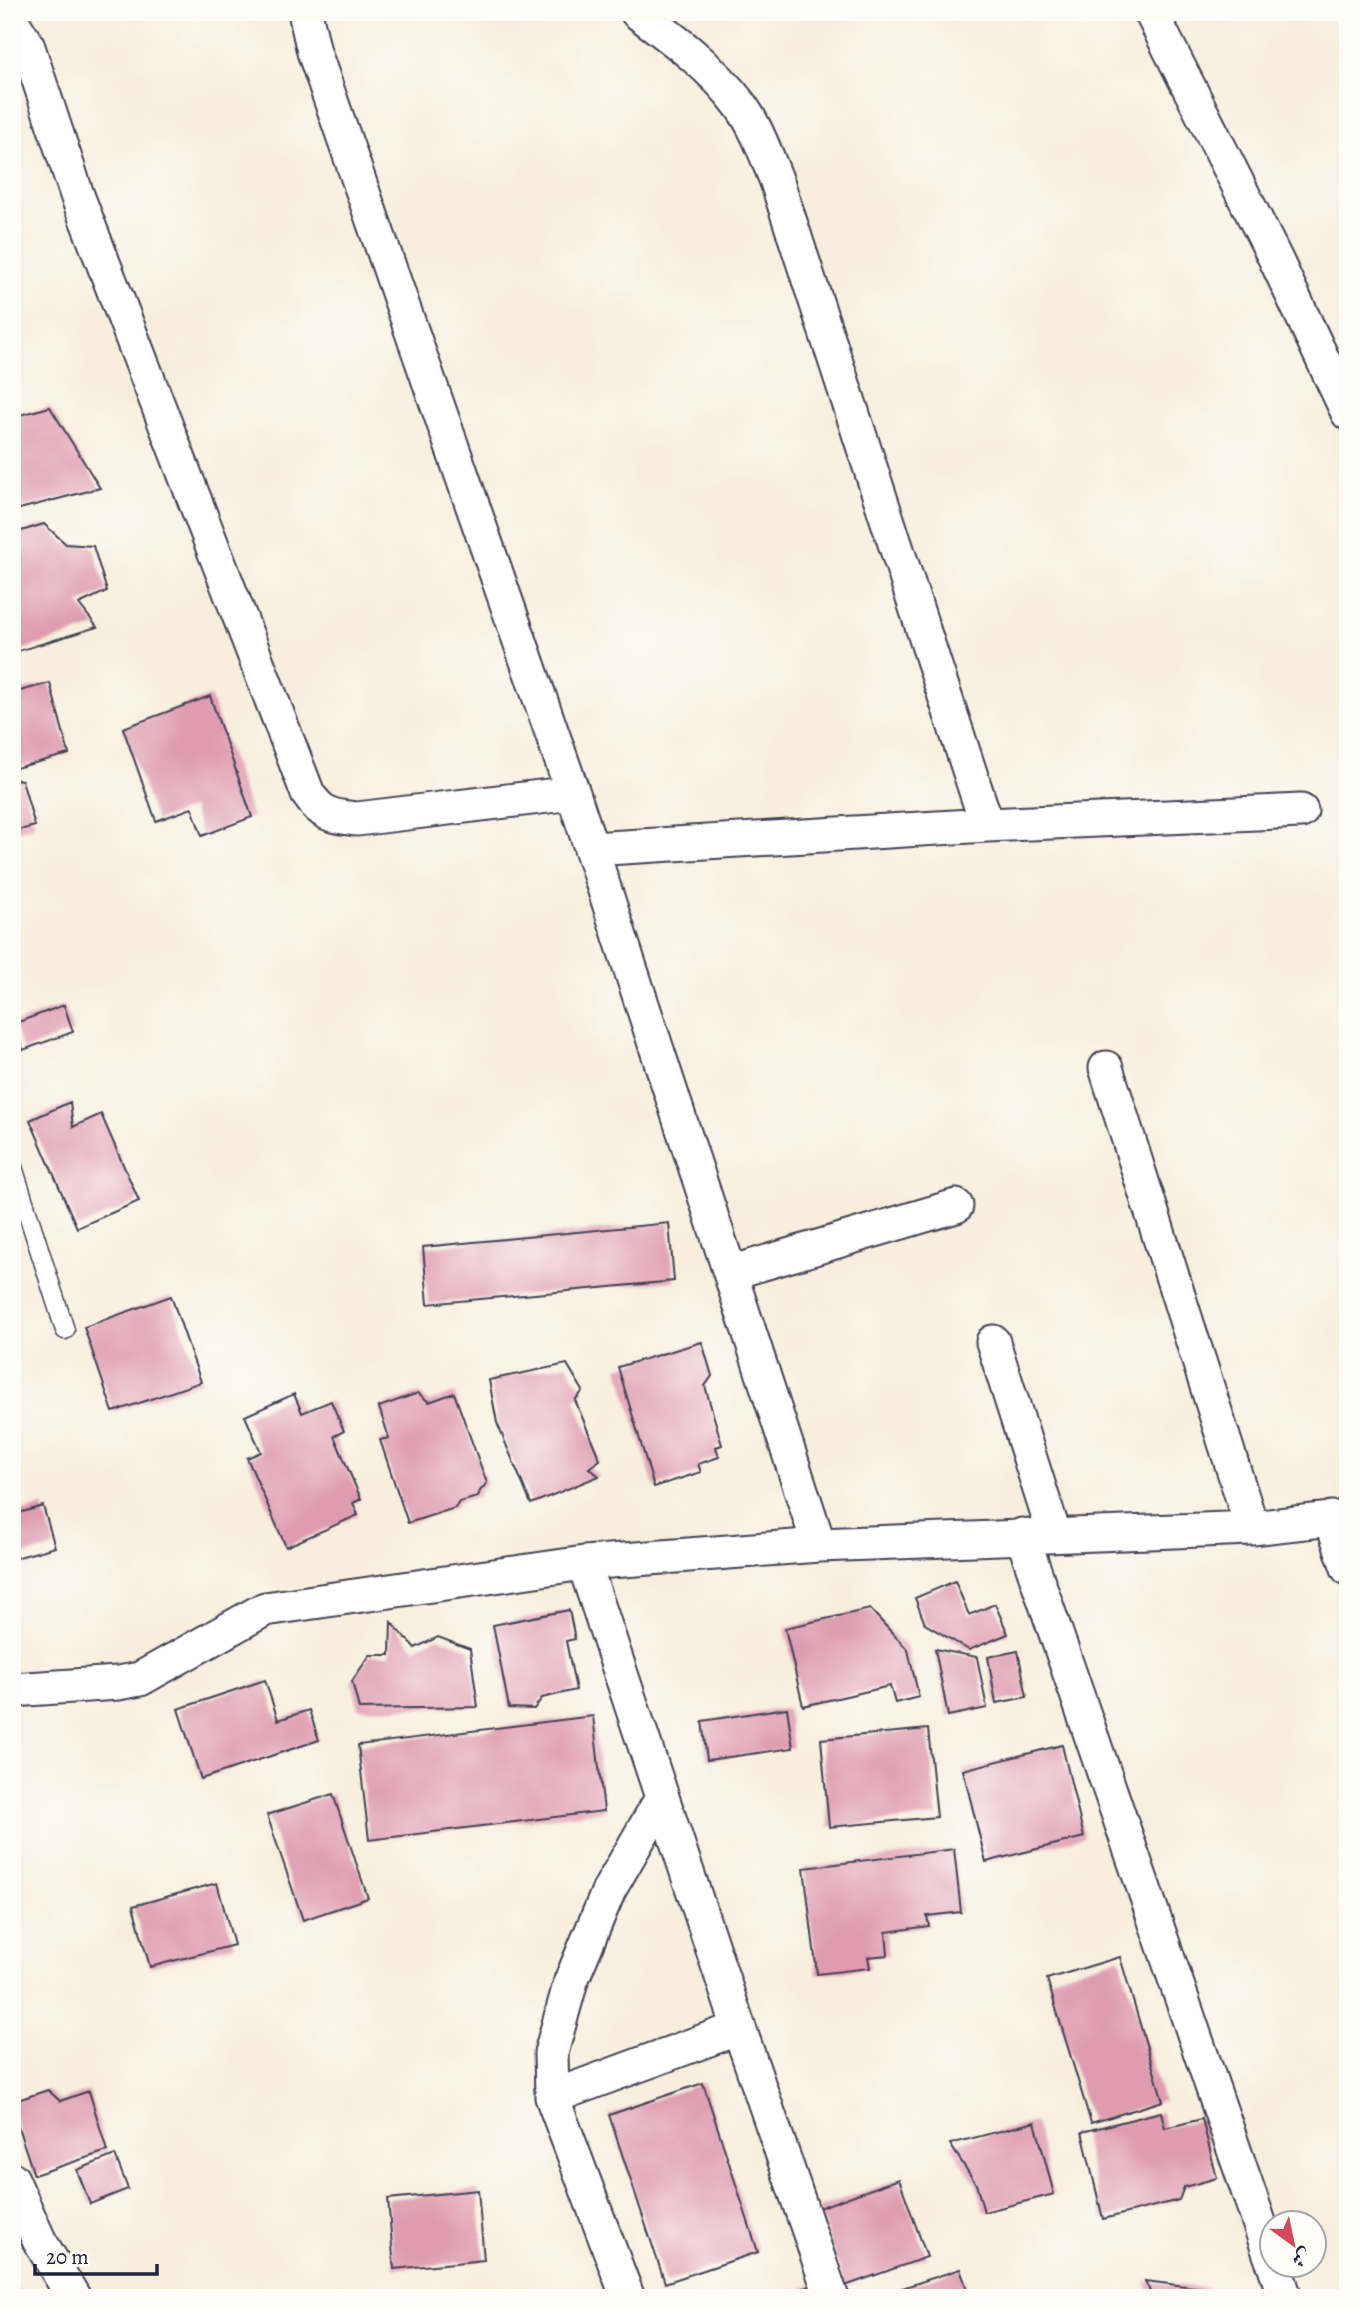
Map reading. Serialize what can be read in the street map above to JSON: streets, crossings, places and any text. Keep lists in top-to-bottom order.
{
  "scale_bar": "20 m",
  "north": "bottom right"
}
